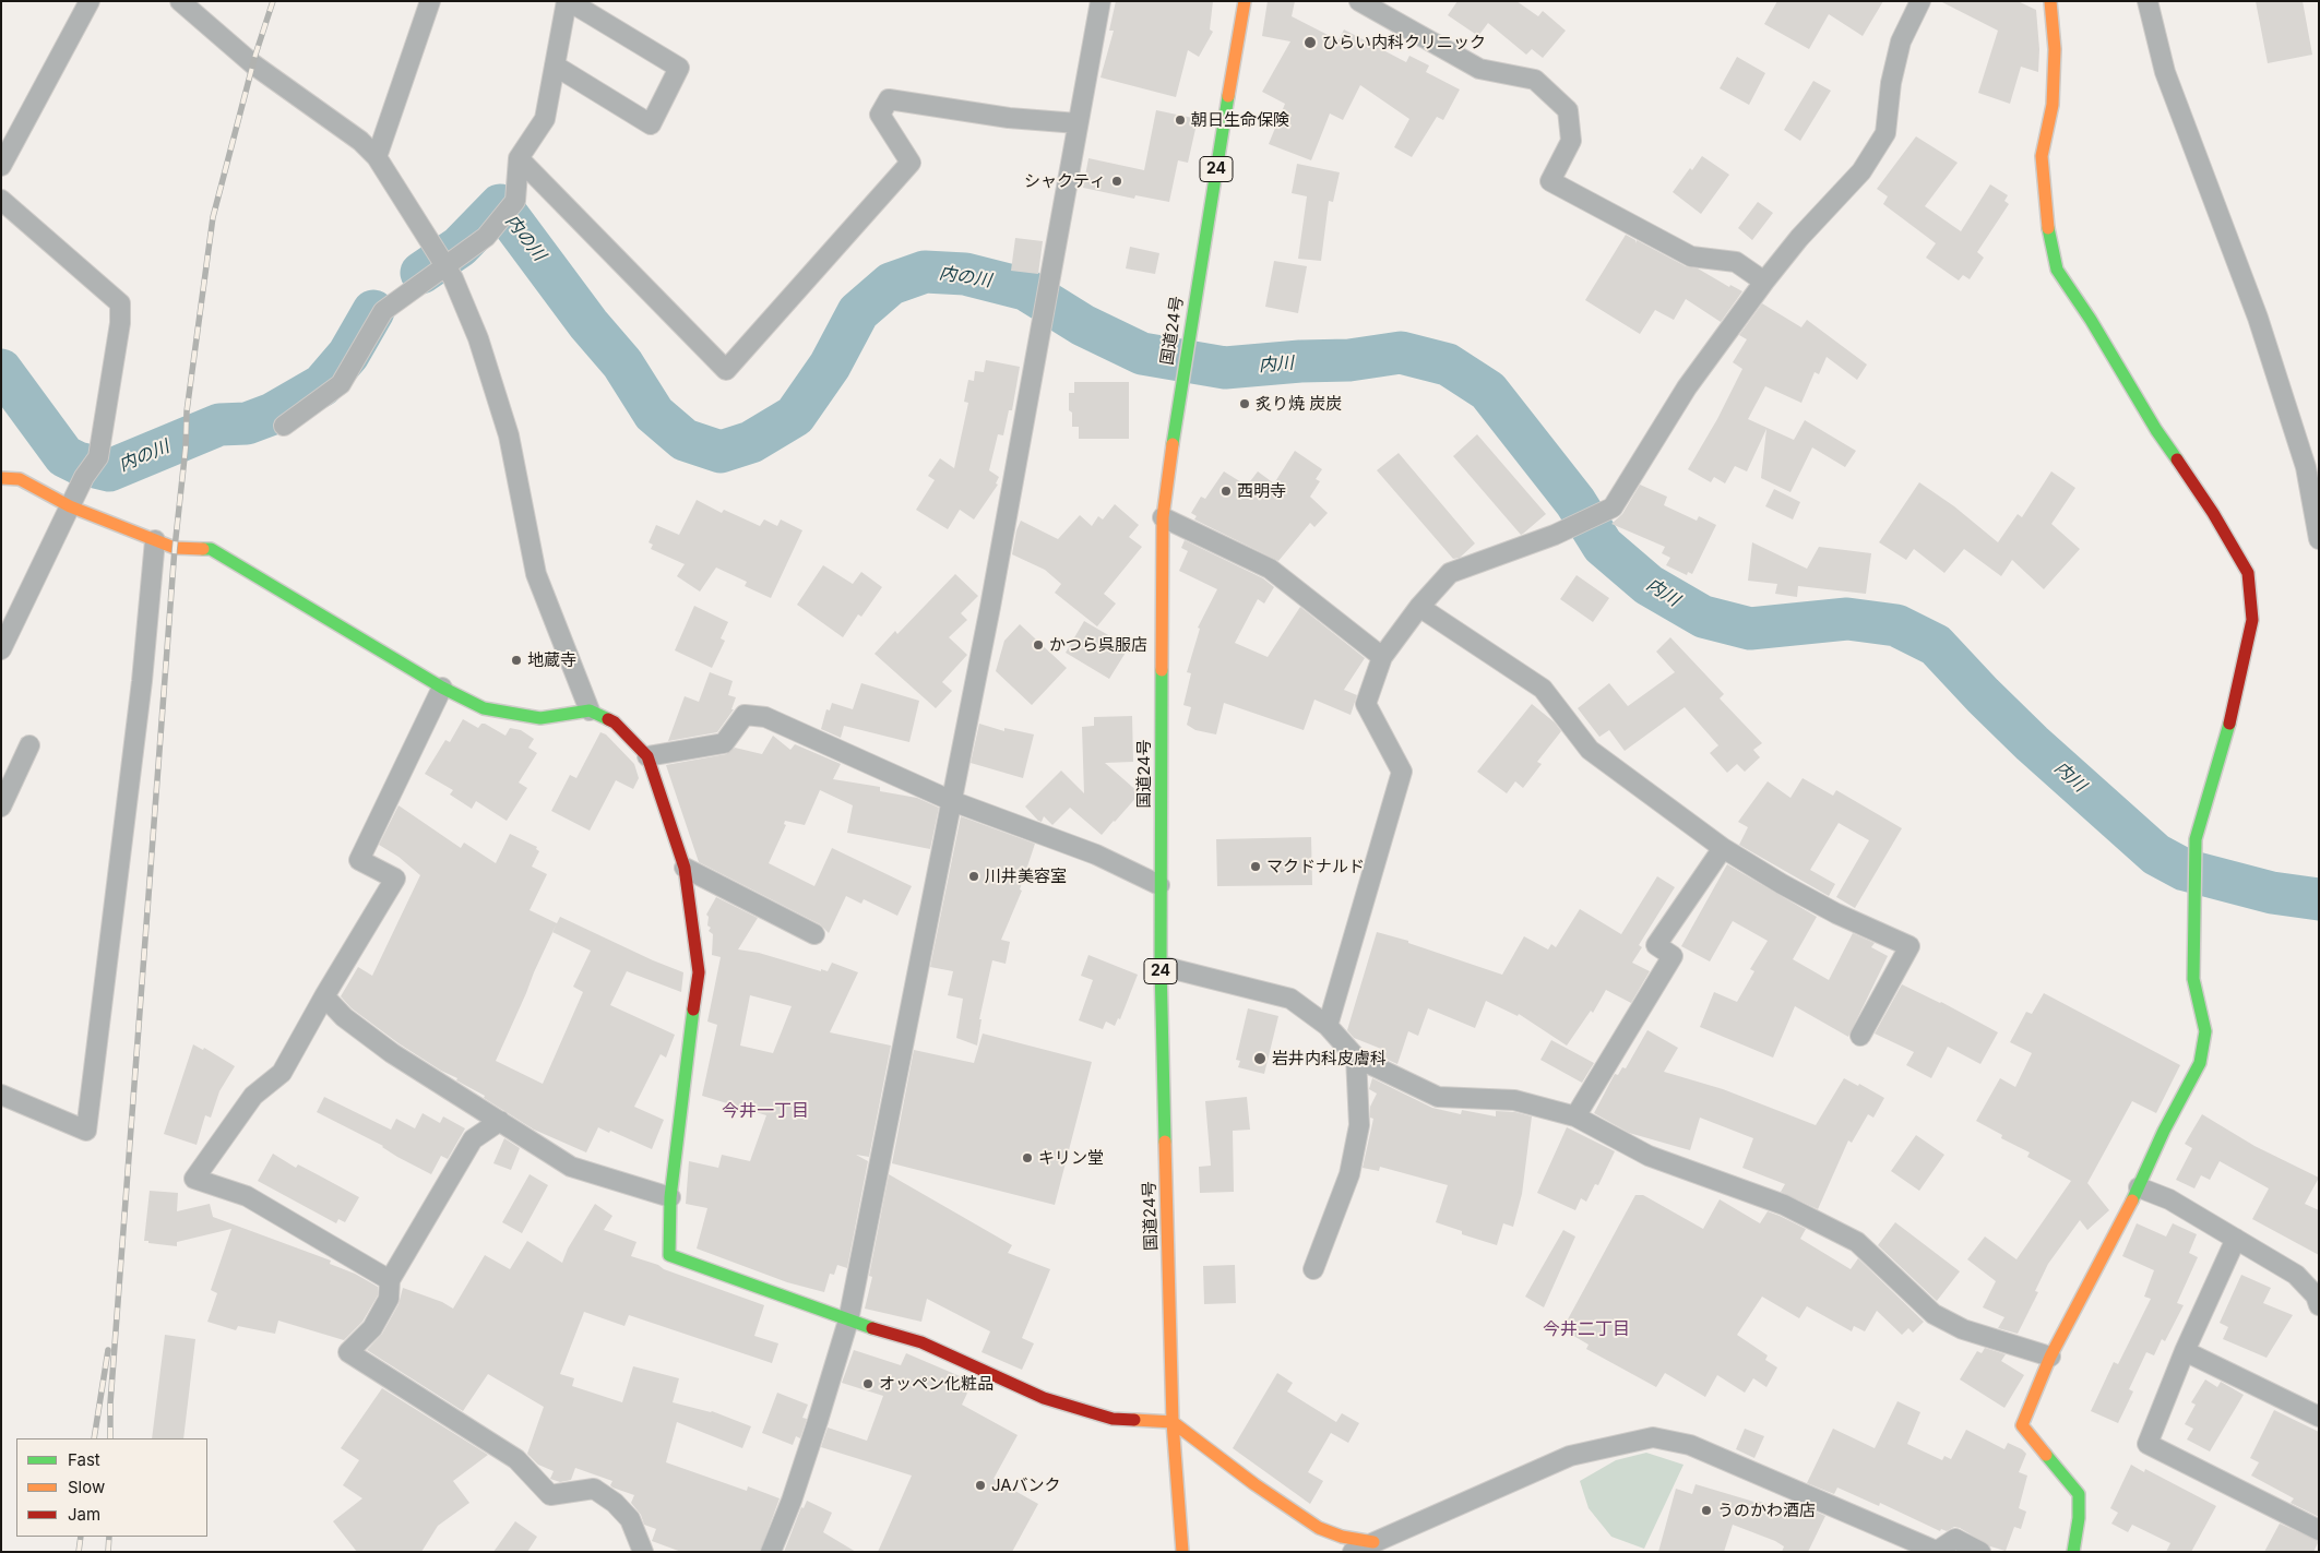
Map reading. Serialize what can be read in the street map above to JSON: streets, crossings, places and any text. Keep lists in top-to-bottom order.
{
  "streets": {
    "main road": ["24", "国道24号"]
  },
  "districts": ["今井一丁目", "今井二丁目"],
  "water": ["内の川", "内川"],
  "places": [
    "ひらい内科クリニック",
    "朝日生命保険",
    "シャクティ",
    "炙り焼 炭炭",
    "西明寺",
    "かつら呉服店",
    "地蔵寺",
    "マクドナルド",
    "川井美容室",
    "岩井内科皮膚科",
    "キリン堂",
    "オッペン化粧品",
    "JAバンク",
    "うのかわ酒店"
  ],
  "legend": ["Fast", "Slow", "Jam"]
}
